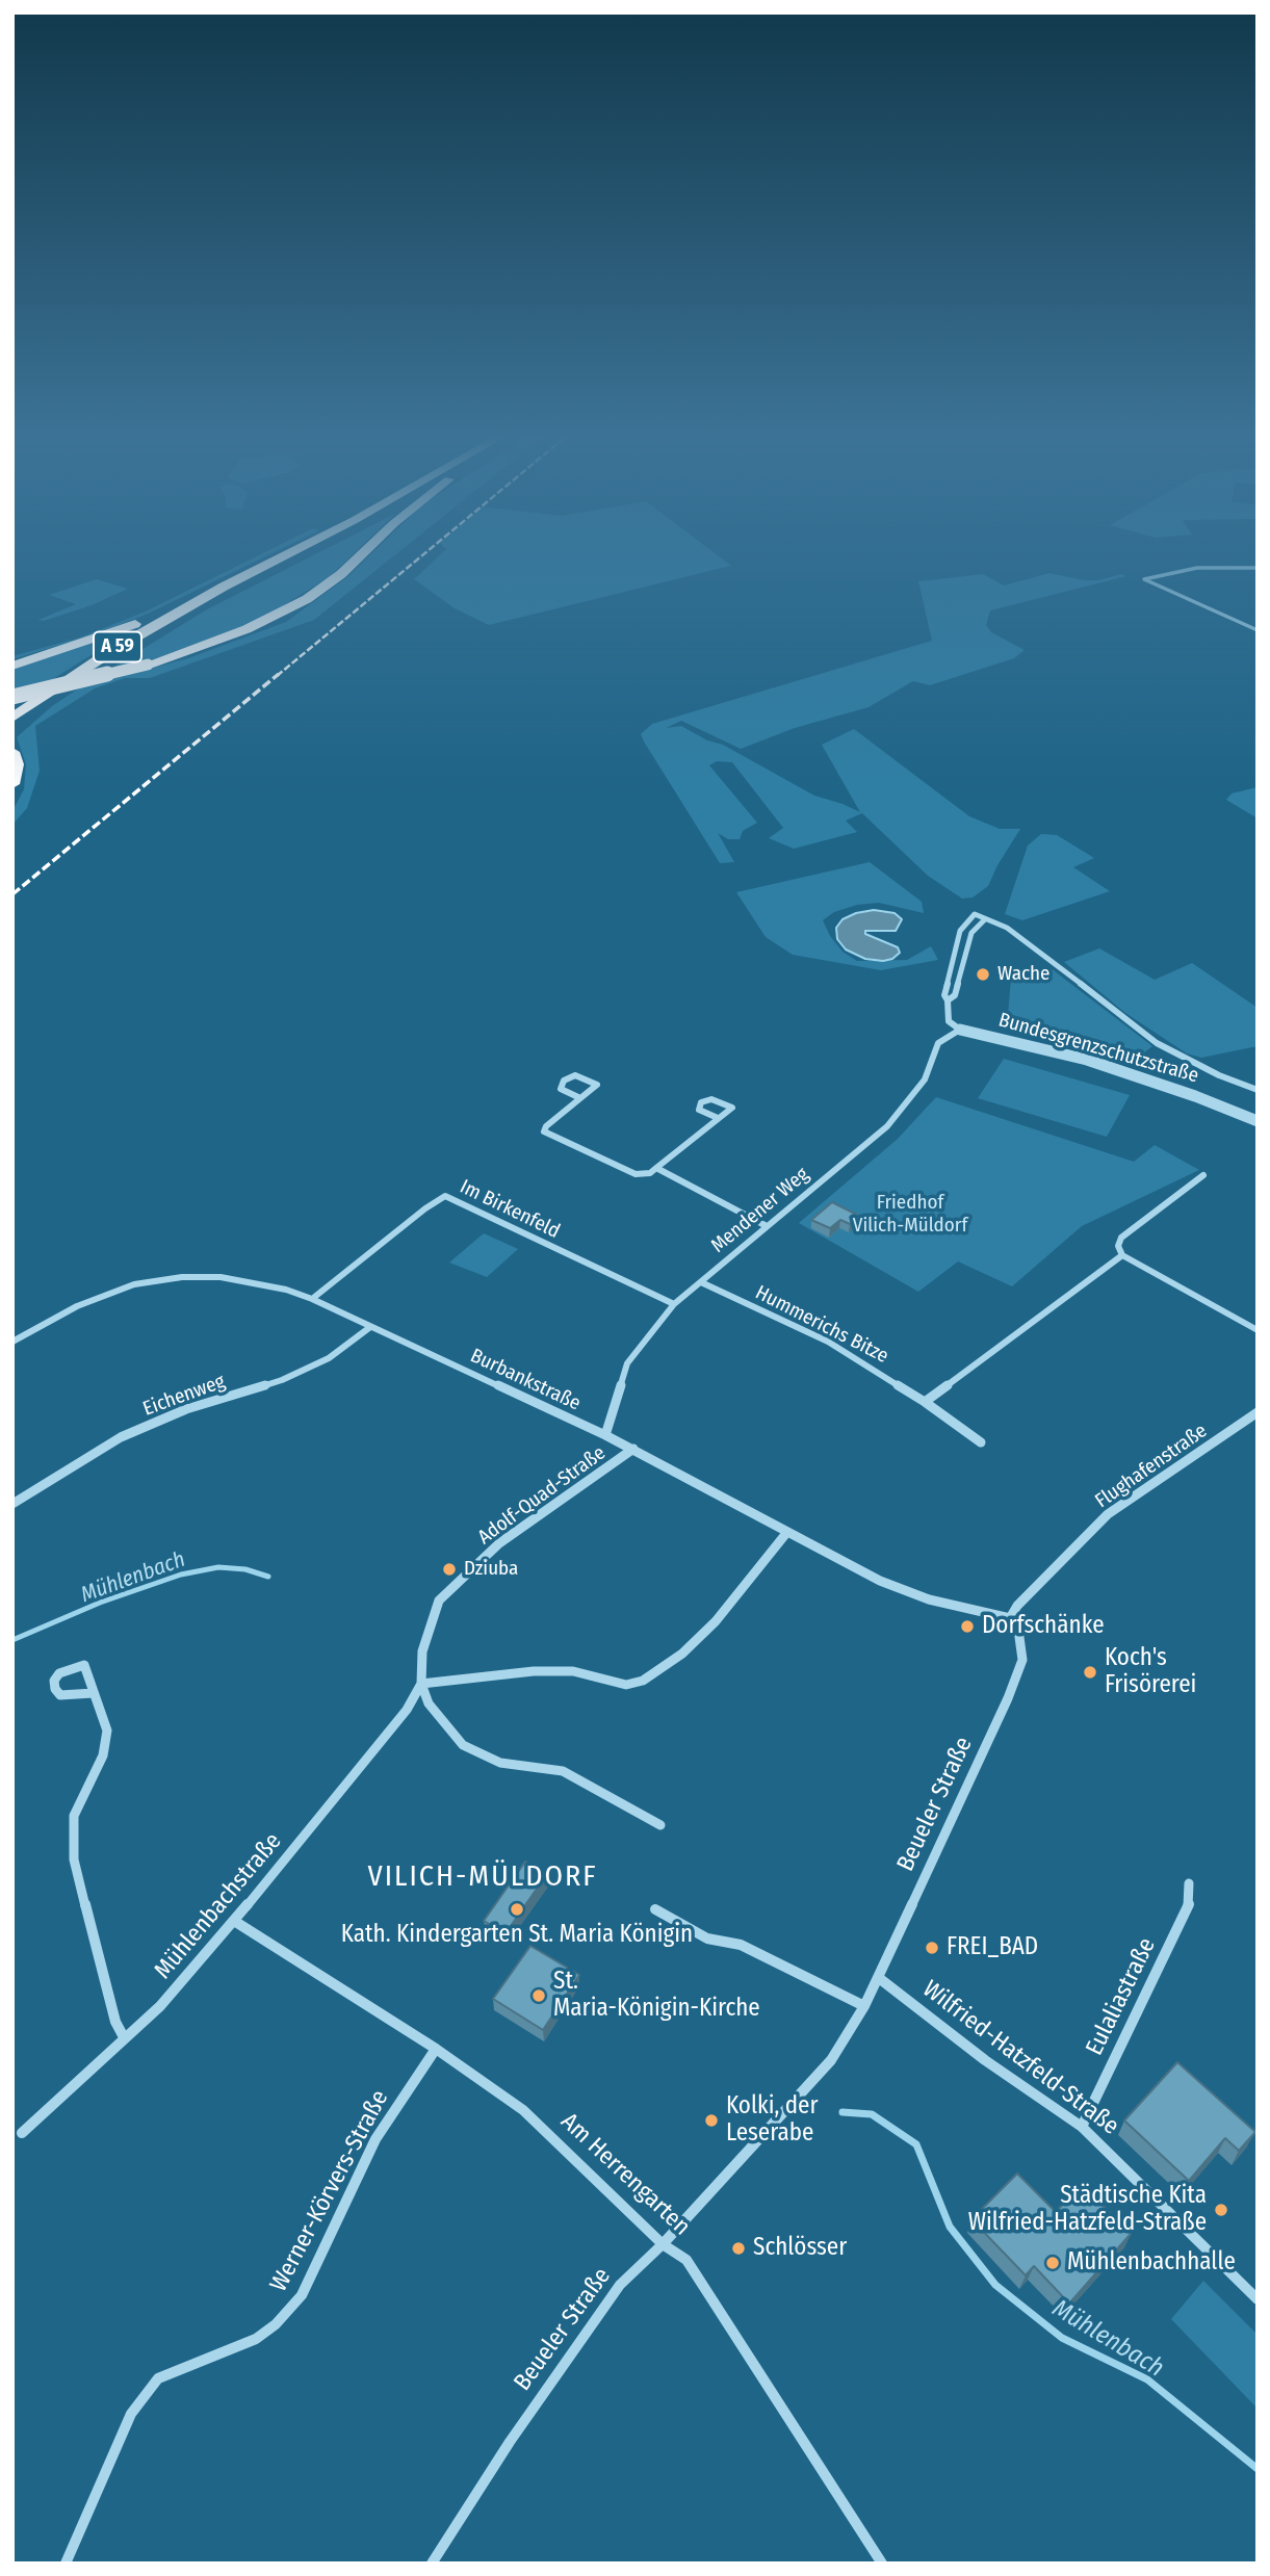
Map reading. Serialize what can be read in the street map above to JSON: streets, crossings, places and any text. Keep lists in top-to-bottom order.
{
  "streets": {
    "highway": ["A 59"],
    "street": [
      "Bundesgrenzschutzstraße",
      "Im Birkenfeld",
      "Mendener Weg",
      "Hummerichs Bitze",
      "Burbankstraße",
      "Eichenweg",
      "Flughafenstraße",
      "Adolf-Quad-Straße",
      "Beueler Straße",
      "Mühlenbachstraße",
      "Eulaliastraße",
      "Wilfried-Hatzfeld-Straße",
      "Am Herrengarten",
      "Werner-Körvers-Straße"
    ]
  },
  "crossings": [
    ["Bundesgrenzschutzstraße", "Mendener Weg"],
    ["Im Birkenfeld", "Mendener Weg"],
    ["Im Birkenfeld", "Burbankstraße"],
    ["Mendener Weg", "Hummerichs Bitze"],
    ["Mendener Weg", "Burbankstraße"],
    ["Burbankstraße", "Eichenweg"],
    ["Burbankstraße", "Flughafenstraße"],
    ["Burbankstraße", "Adolf-Quad-Straße"],
    ["Burbankstraße", "Beueler Straße"],
    ["Flughafenstraße", "Beueler Straße"],
    ["Adolf-Quad-Straße", "Mühlenbachstraße"],
    ["Beueler Straße", "Wilfried-Hatzfeld-Straße"],
    ["Beueler Straße", "Am Herrengarten"],
    ["Mühlenbachstraße", "Am Herrengarten"],
    ["Eulaliastraße", "Wilfried-Hatzfeld-Straße"],
    ["Am Herrengarten", "Werner-Körvers-Straße"]
  ],
  "districts": ["VILICH-MÜLDORF"],
  "water": ["Mühlenbach"],
  "parks": ["Friedhof Vilich-Müldorf"],
  "places": [
    "Wache",
    "Dziuba",
    "Dorfschänke",
    "Koch's Frisörerei",
    "Kath. Kindergarten St. Maria Königin",
    "FREI_BAD",
    "St. Maria-Königin-Kirche",
    "Kolki, der Leserabe",
    "Städtische Kita Wilfried-Hatzfeld-Straße",
    "Schlösser",
    "Mühlenbachhalle"
  ]
}
